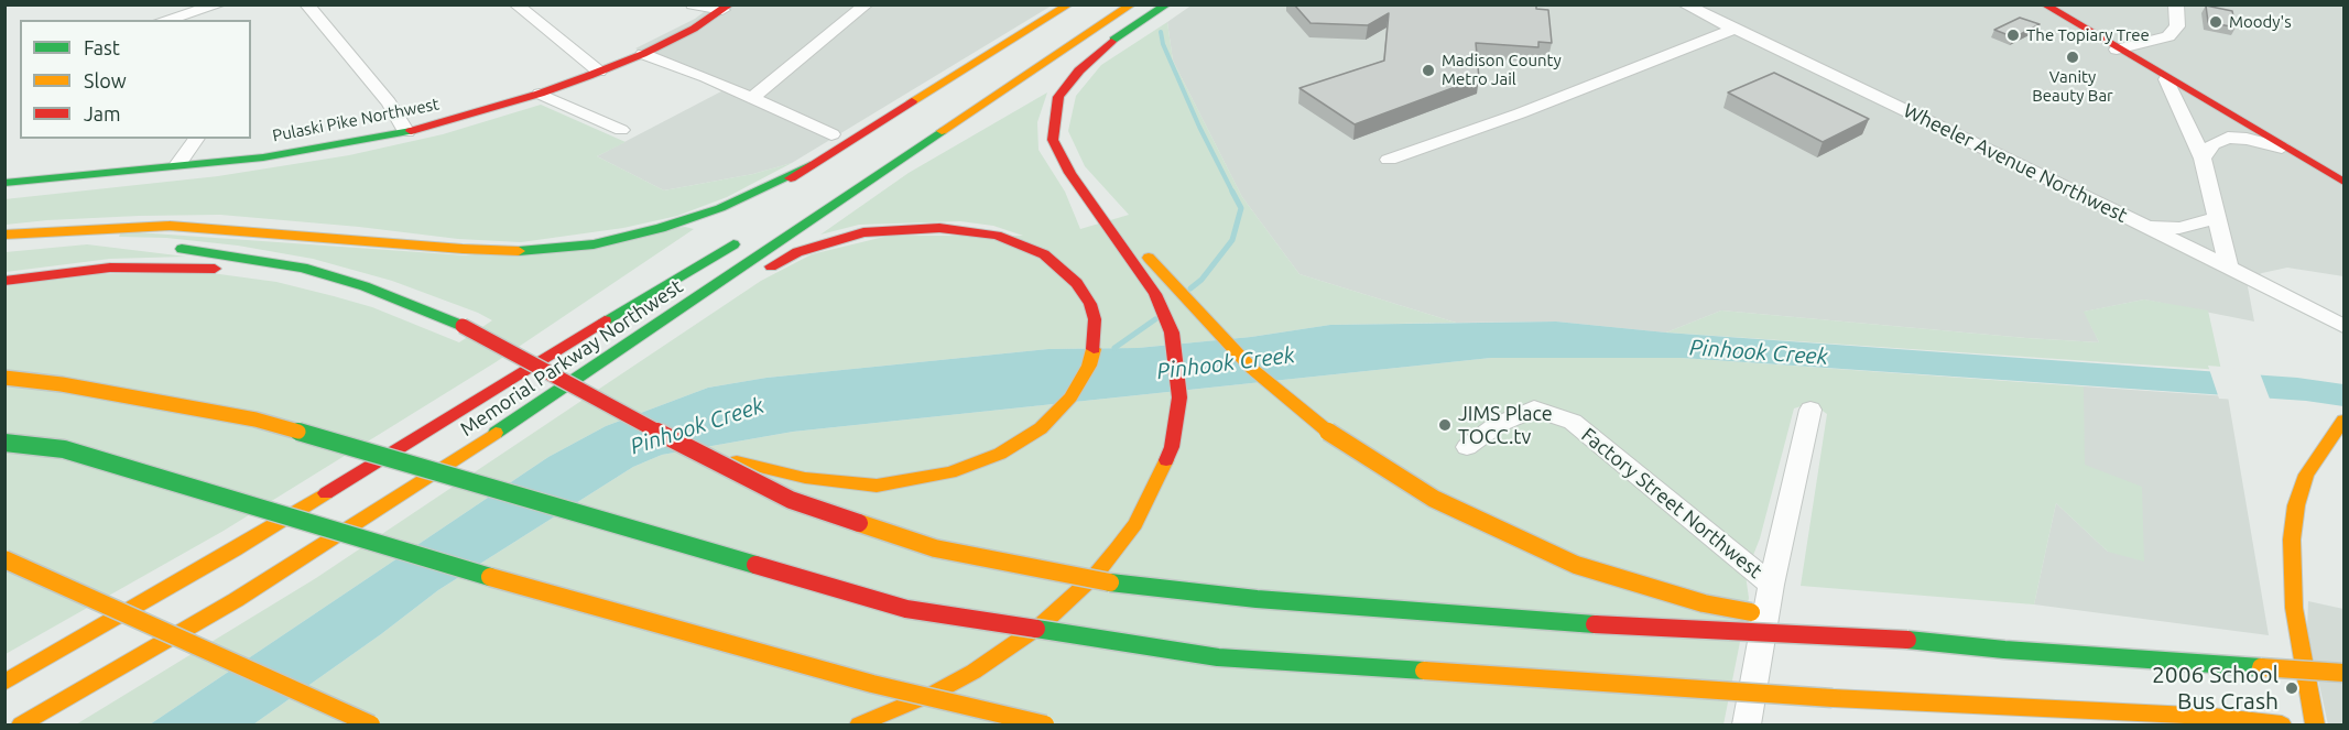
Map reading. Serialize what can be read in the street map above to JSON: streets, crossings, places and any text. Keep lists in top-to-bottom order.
{
  "streets": {
    "main road": ["Pulaski Pike Northwest", "Memorial Parkway Northwest"],
    "street": ["Wheeler Avenue Northwest", "Factory Street Northwest"]
  },
  "water": ["Pinhook Creek"],
  "places": [
    "Moody's",
    "The Topiary Tree",
    "Vanity Beauty Bar",
    "Madison County Metro Jail",
    "JIMS Place TOCC.tv",
    "2006 School Bus Crash"
  ],
  "legend": ["Fast", "Slow", "Jam"]
}
